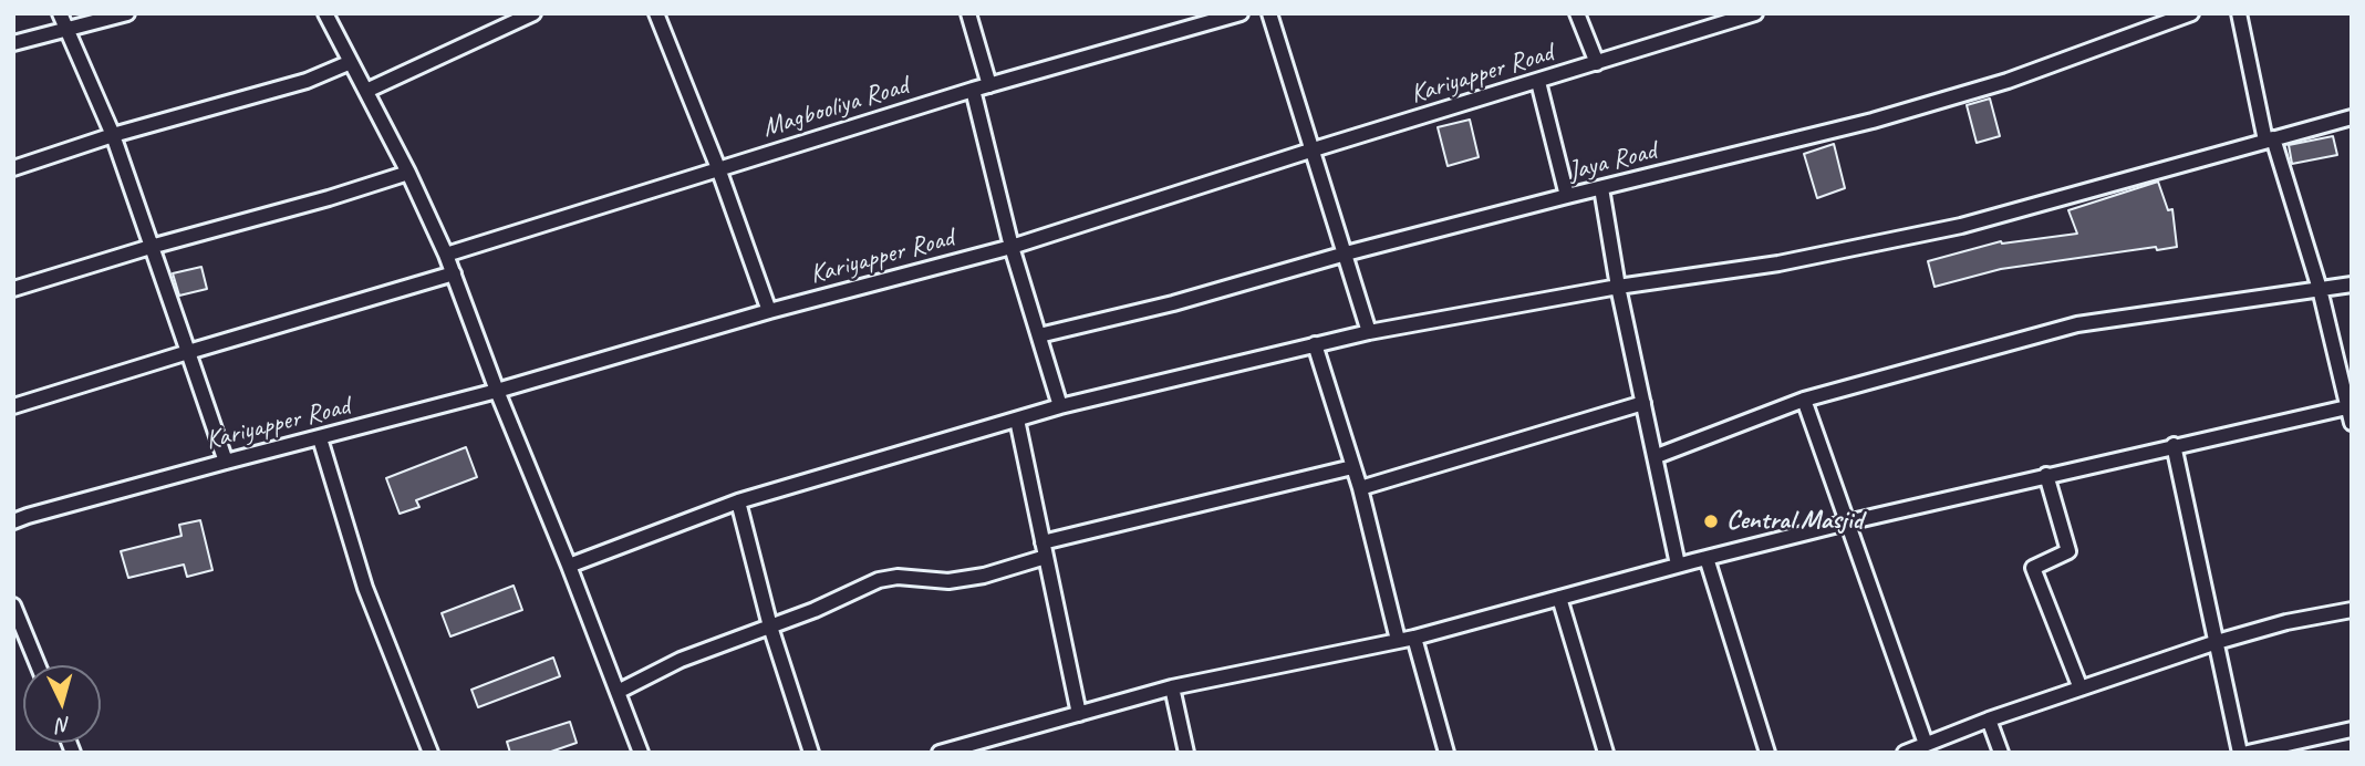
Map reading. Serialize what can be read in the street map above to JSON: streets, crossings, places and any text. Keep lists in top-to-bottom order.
{
  "streets": {
    "street": ["Kariyapper Road", "Magbooliya Road", "Jaya Road"]
  },
  "places": ["Central Masjid"],
  "north": "bottom"
}
